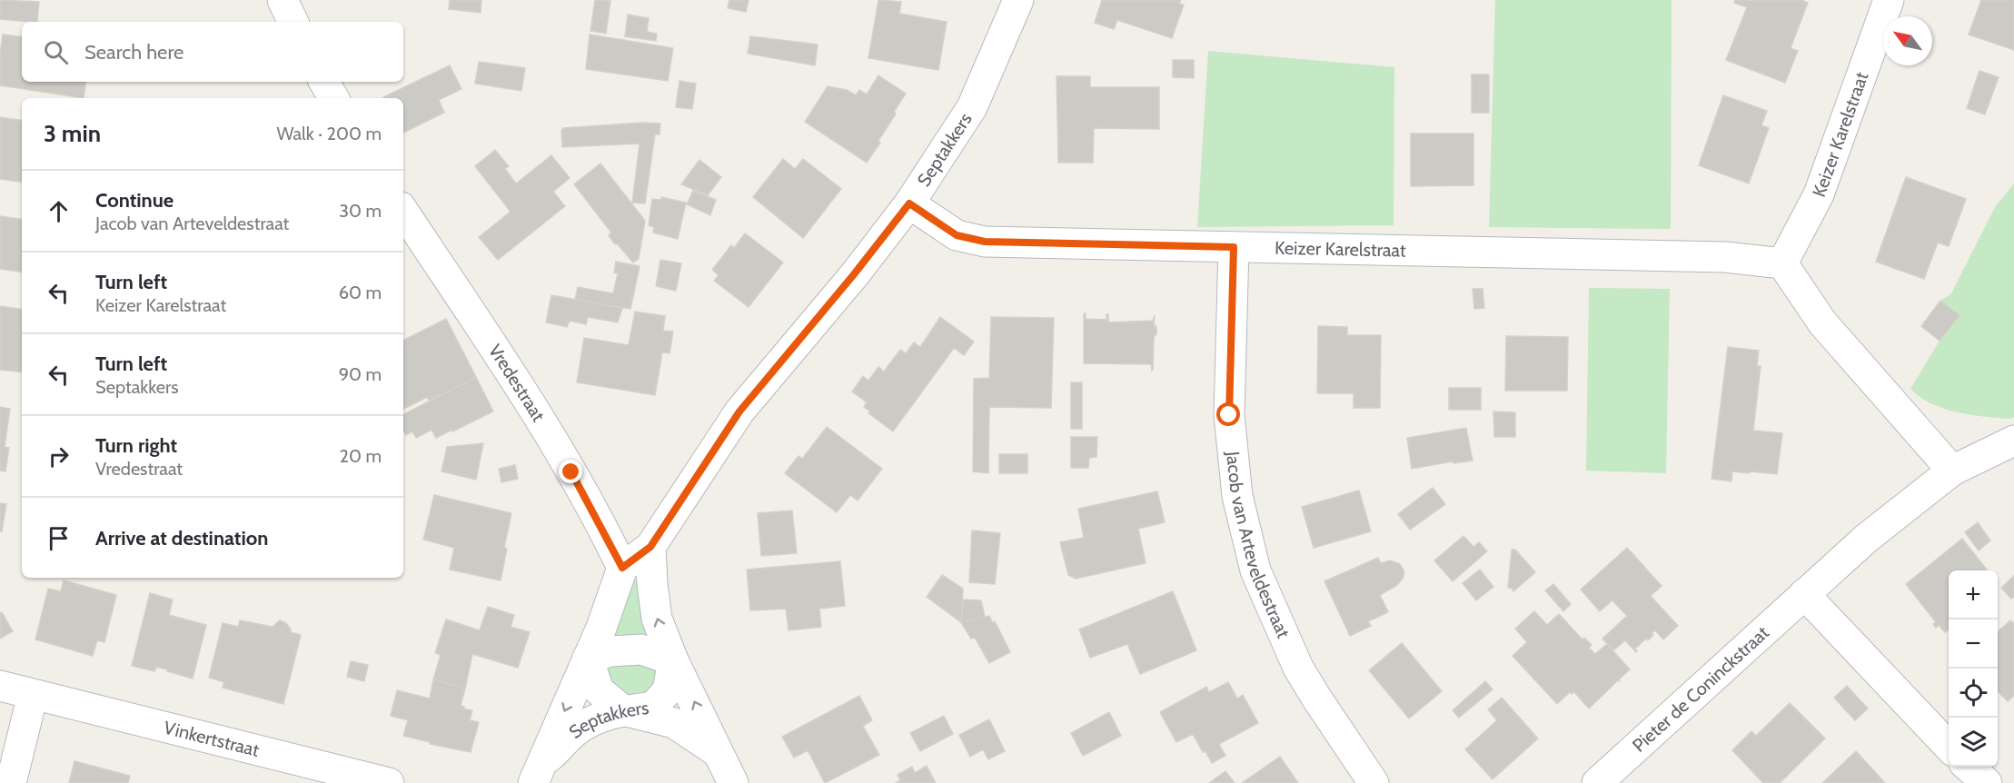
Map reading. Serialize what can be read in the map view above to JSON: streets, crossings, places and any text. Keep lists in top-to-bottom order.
{
  "streets": {
    "street": [
      "Keizer Karelstraat",
      "Septakkers",
      "Vredestraat",
      "Jacob van Arteveldestraat",
      "Pieter de Coninckstraat",
      "Vinkertstraat"
    ]
  },
  "crossings": [
    ["Keizer Karelstraat", "Septakkers"],
    ["Keizer Karelstraat", "Jacob van Arteveldestraat"],
    ["Septakkers", "Vredestraat"]
  ],
  "north": "top left",
  "page": {
    "search": "Search here",
    "heading": ["3 min", "Walk · 200 m"],
    "list": [
      ["Continue", "Jacob van Arteveldestraat", "30 m"],
      ["Turn left", "Keizer Karelstraat", "60 m"],
      ["Turn left", "Septakkers", "90 m"],
      ["Turn right", "Vredestraat", "20 m"],
      "Arrive at destination"
    ],
    "map_buttons": ["+", "−"]
  }
}
